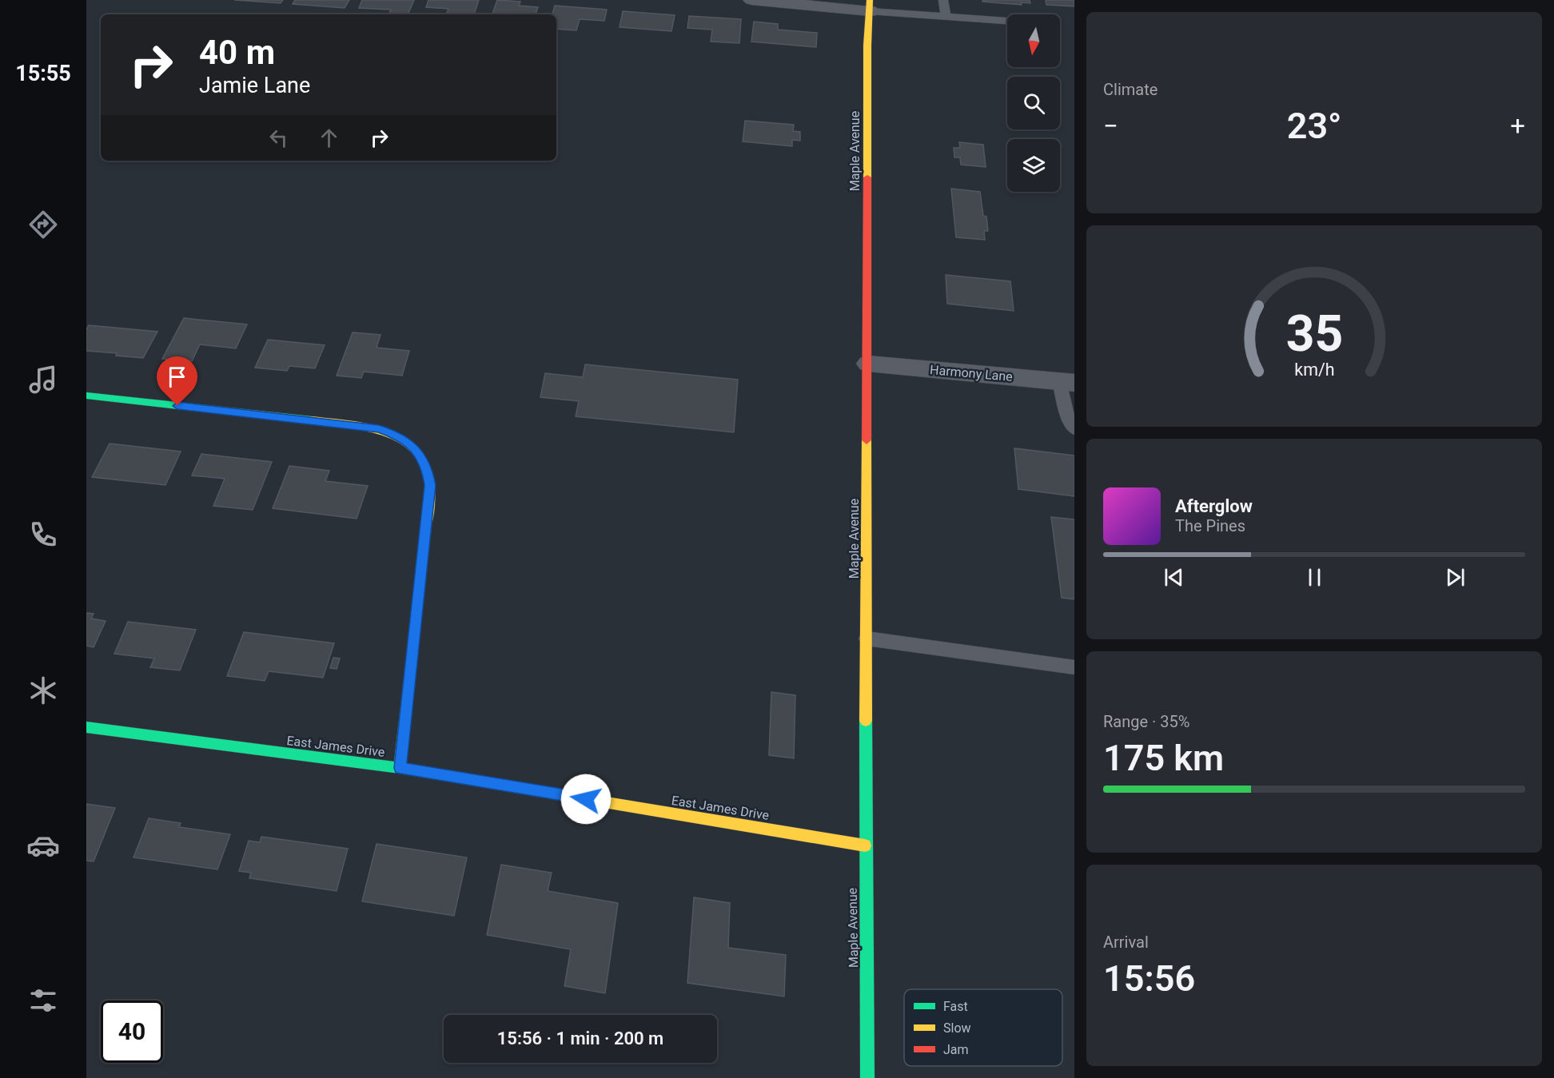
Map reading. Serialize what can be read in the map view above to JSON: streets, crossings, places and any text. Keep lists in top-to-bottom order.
{
  "streets": {
    "street": ["Maple Avenue", "Harmony Lane", "East James Drive"]
  },
  "crossings": [
    ["Maple Avenue", "Harmony Lane"],
    ["Maple Avenue", "East James Drive"]
  ],
  "legend": ["Fast", "Slow", "Jam"],
  "north": "bottom",
  "page": {
    "tabs": "15:55",
    "tile": [
      "Climate",
      ["Range · 35%", "175 km"],
      ["Arrival", "15:56"]
    ],
    "turn": ["40 m", "Jamie Lane"],
    "heat": ["−", "23°", "+"],
    "song": ["Afterglow", "The Pines"],
    "limit": "40",
    "trip": "15:56 · 1 min · 200 m",
    "gauge": ["35", "km/h"]
  }
}
